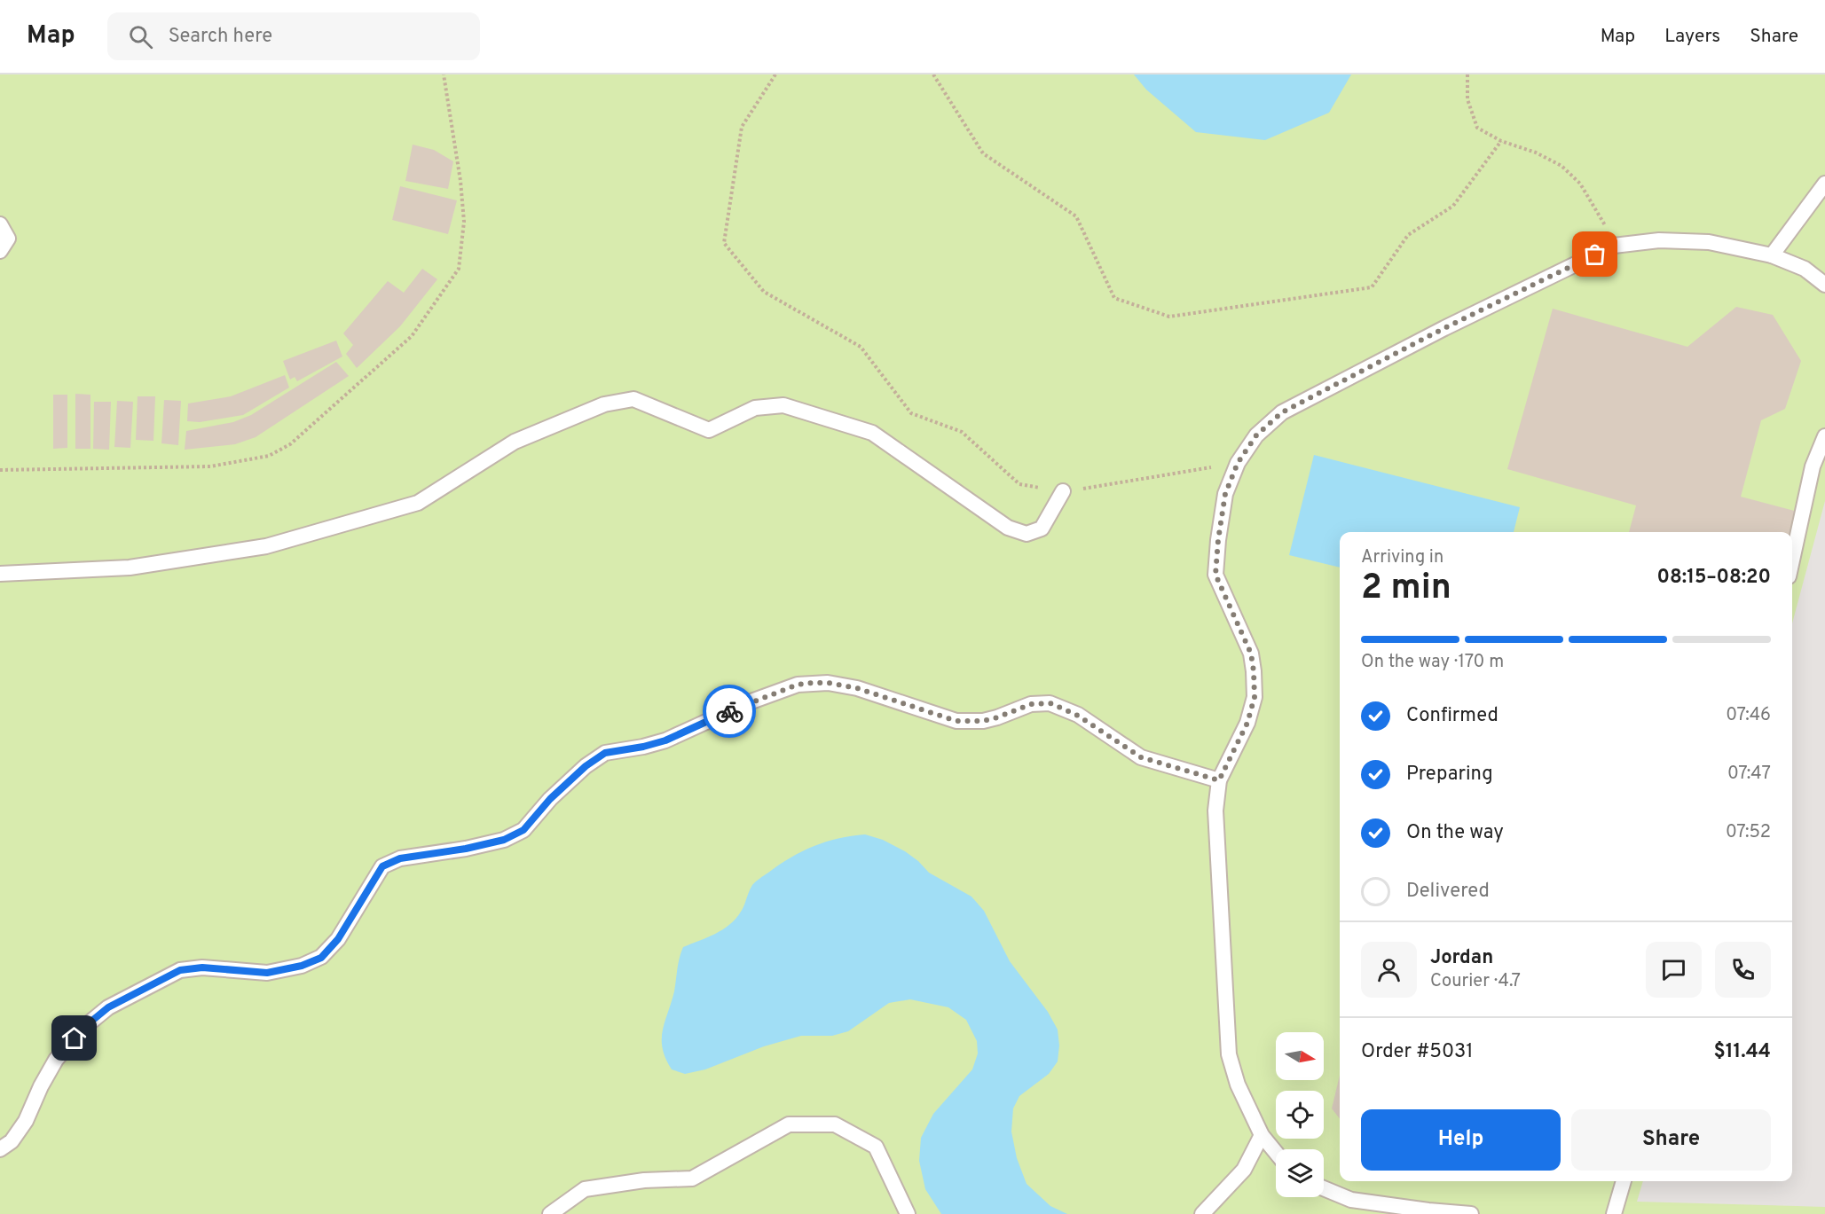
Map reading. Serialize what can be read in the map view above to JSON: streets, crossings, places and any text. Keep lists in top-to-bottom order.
{
  "north": "right",
  "page": {
    "header": "Map",
    "search": "Search here",
    "nav": ["Map", "Layers", "Share"],
    "heading": ["2 min", "Arriving in", "08:15–08:20"],
    "panel": [
      "Jordan",
      "Courier · 4.7",
      "Order #5031",
      "$11.44"
    ],
    "bar": "On the way · 170 m",
    "list": [
      ["Confirmed", "07:46"],
      ["Preparing", "07:47"],
      ["On the way", "07:52"],
      "Delivered"
    ],
    "buttons": ["Help", "Share"]
  }
}
